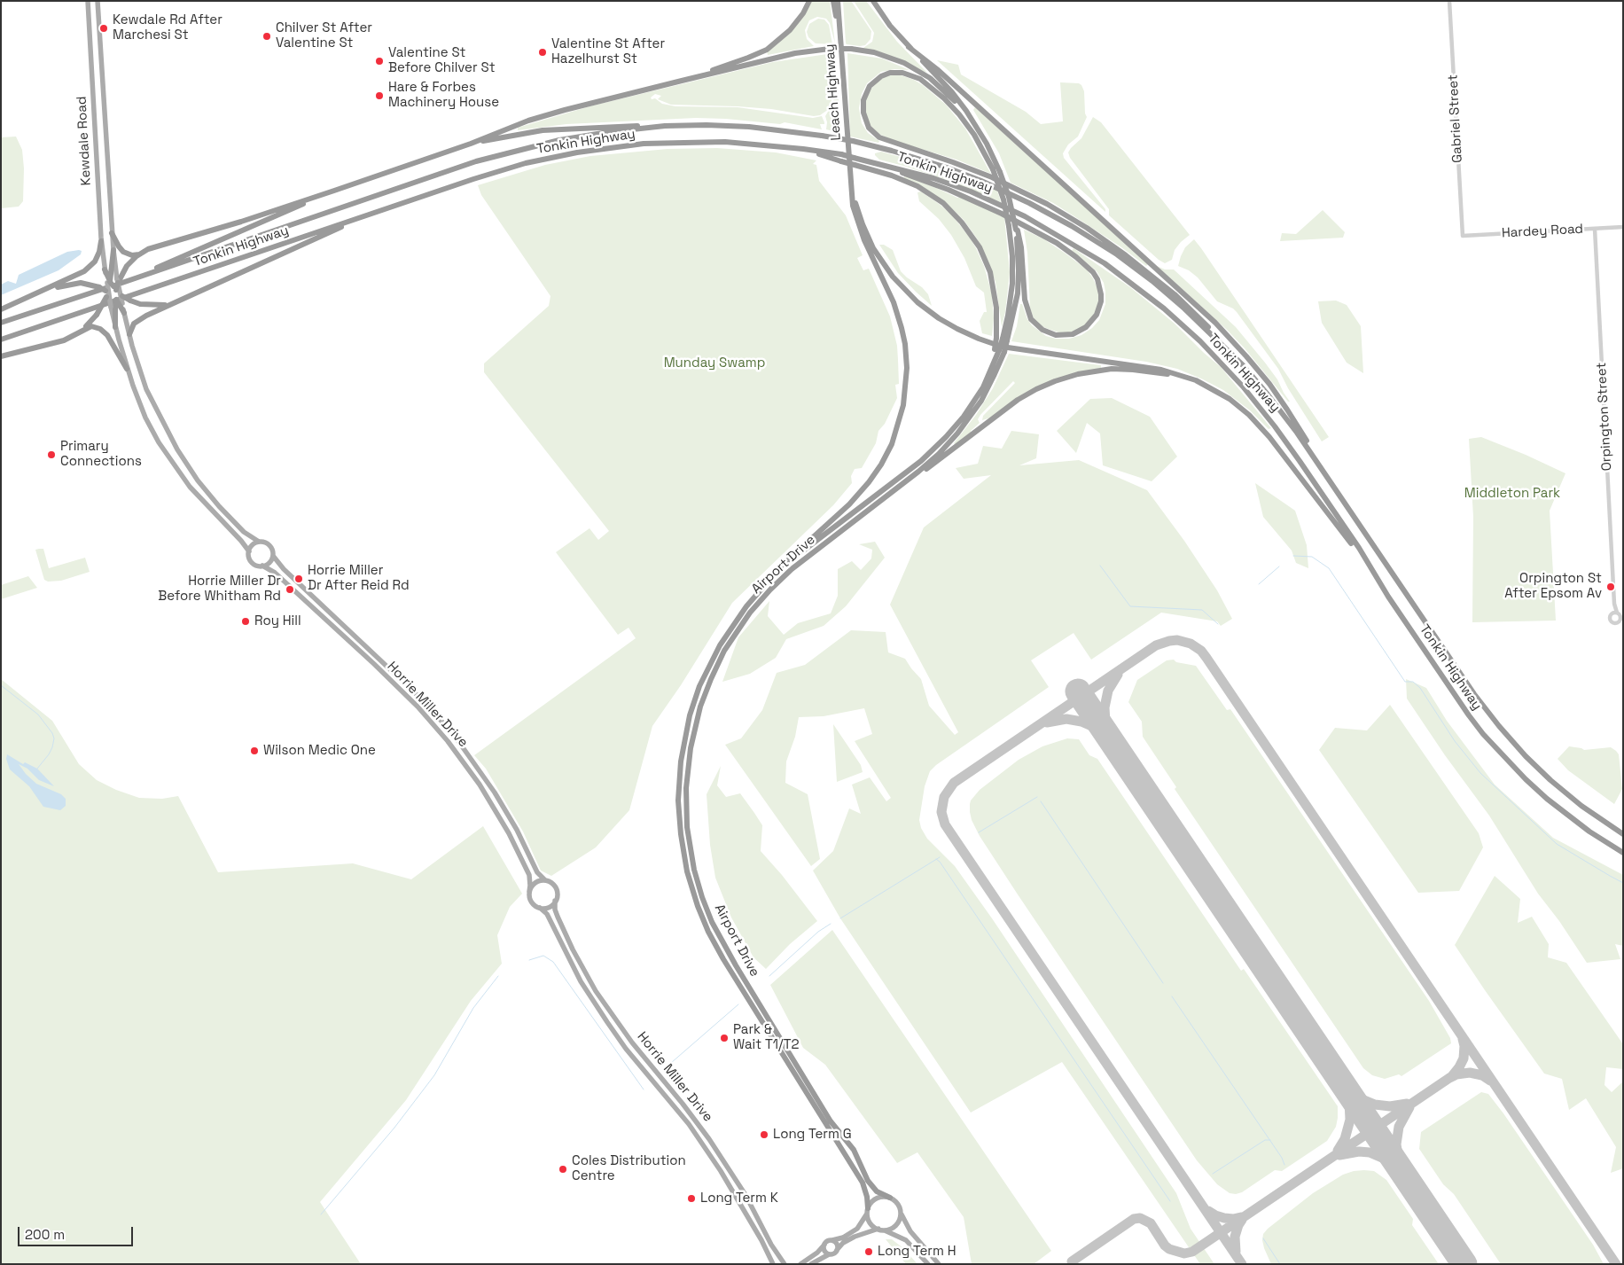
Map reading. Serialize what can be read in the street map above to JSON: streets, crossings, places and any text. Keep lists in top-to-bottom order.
{
  "streets": {
    "highway": ["Leach Highway", "Tonkin Highway", "Airport Drive"],
    "main road": ["Kewdale Road", "Horrie Miller Drive"],
    "street": ["Gabriel Street", "Hardey Road", "Orpington Street"]
  },
  "crossings": [
    ["Gabriel Street", "Hardey Road"],
    ["Hardey Road", "Orpington Street"]
  ],
  "parks": ["Munday Swamp", "Middleton Park"],
  "places": [
    "Kewdale Rd After Marchesi St",
    "Chilver St After Valentine St",
    "Valentine St After Hazelhurst St",
    "Valentine St Before Chilver St",
    "Hare & Forbes Machinery House",
    "Primary Connections",
    "Horrie Miller Dr After Reid Rd",
    "Orpington St After Epsom Av",
    "Horrie Miller Dr Before Whitham Rd",
    "Roy Hill",
    "Wilson Medic One",
    "Park & Wait T1/T2",
    "Long Term G",
    "Coles Distribution Centre",
    "Long Term K",
    "Long Term H"
  ],
  "scale_bar": "200 m"
}
